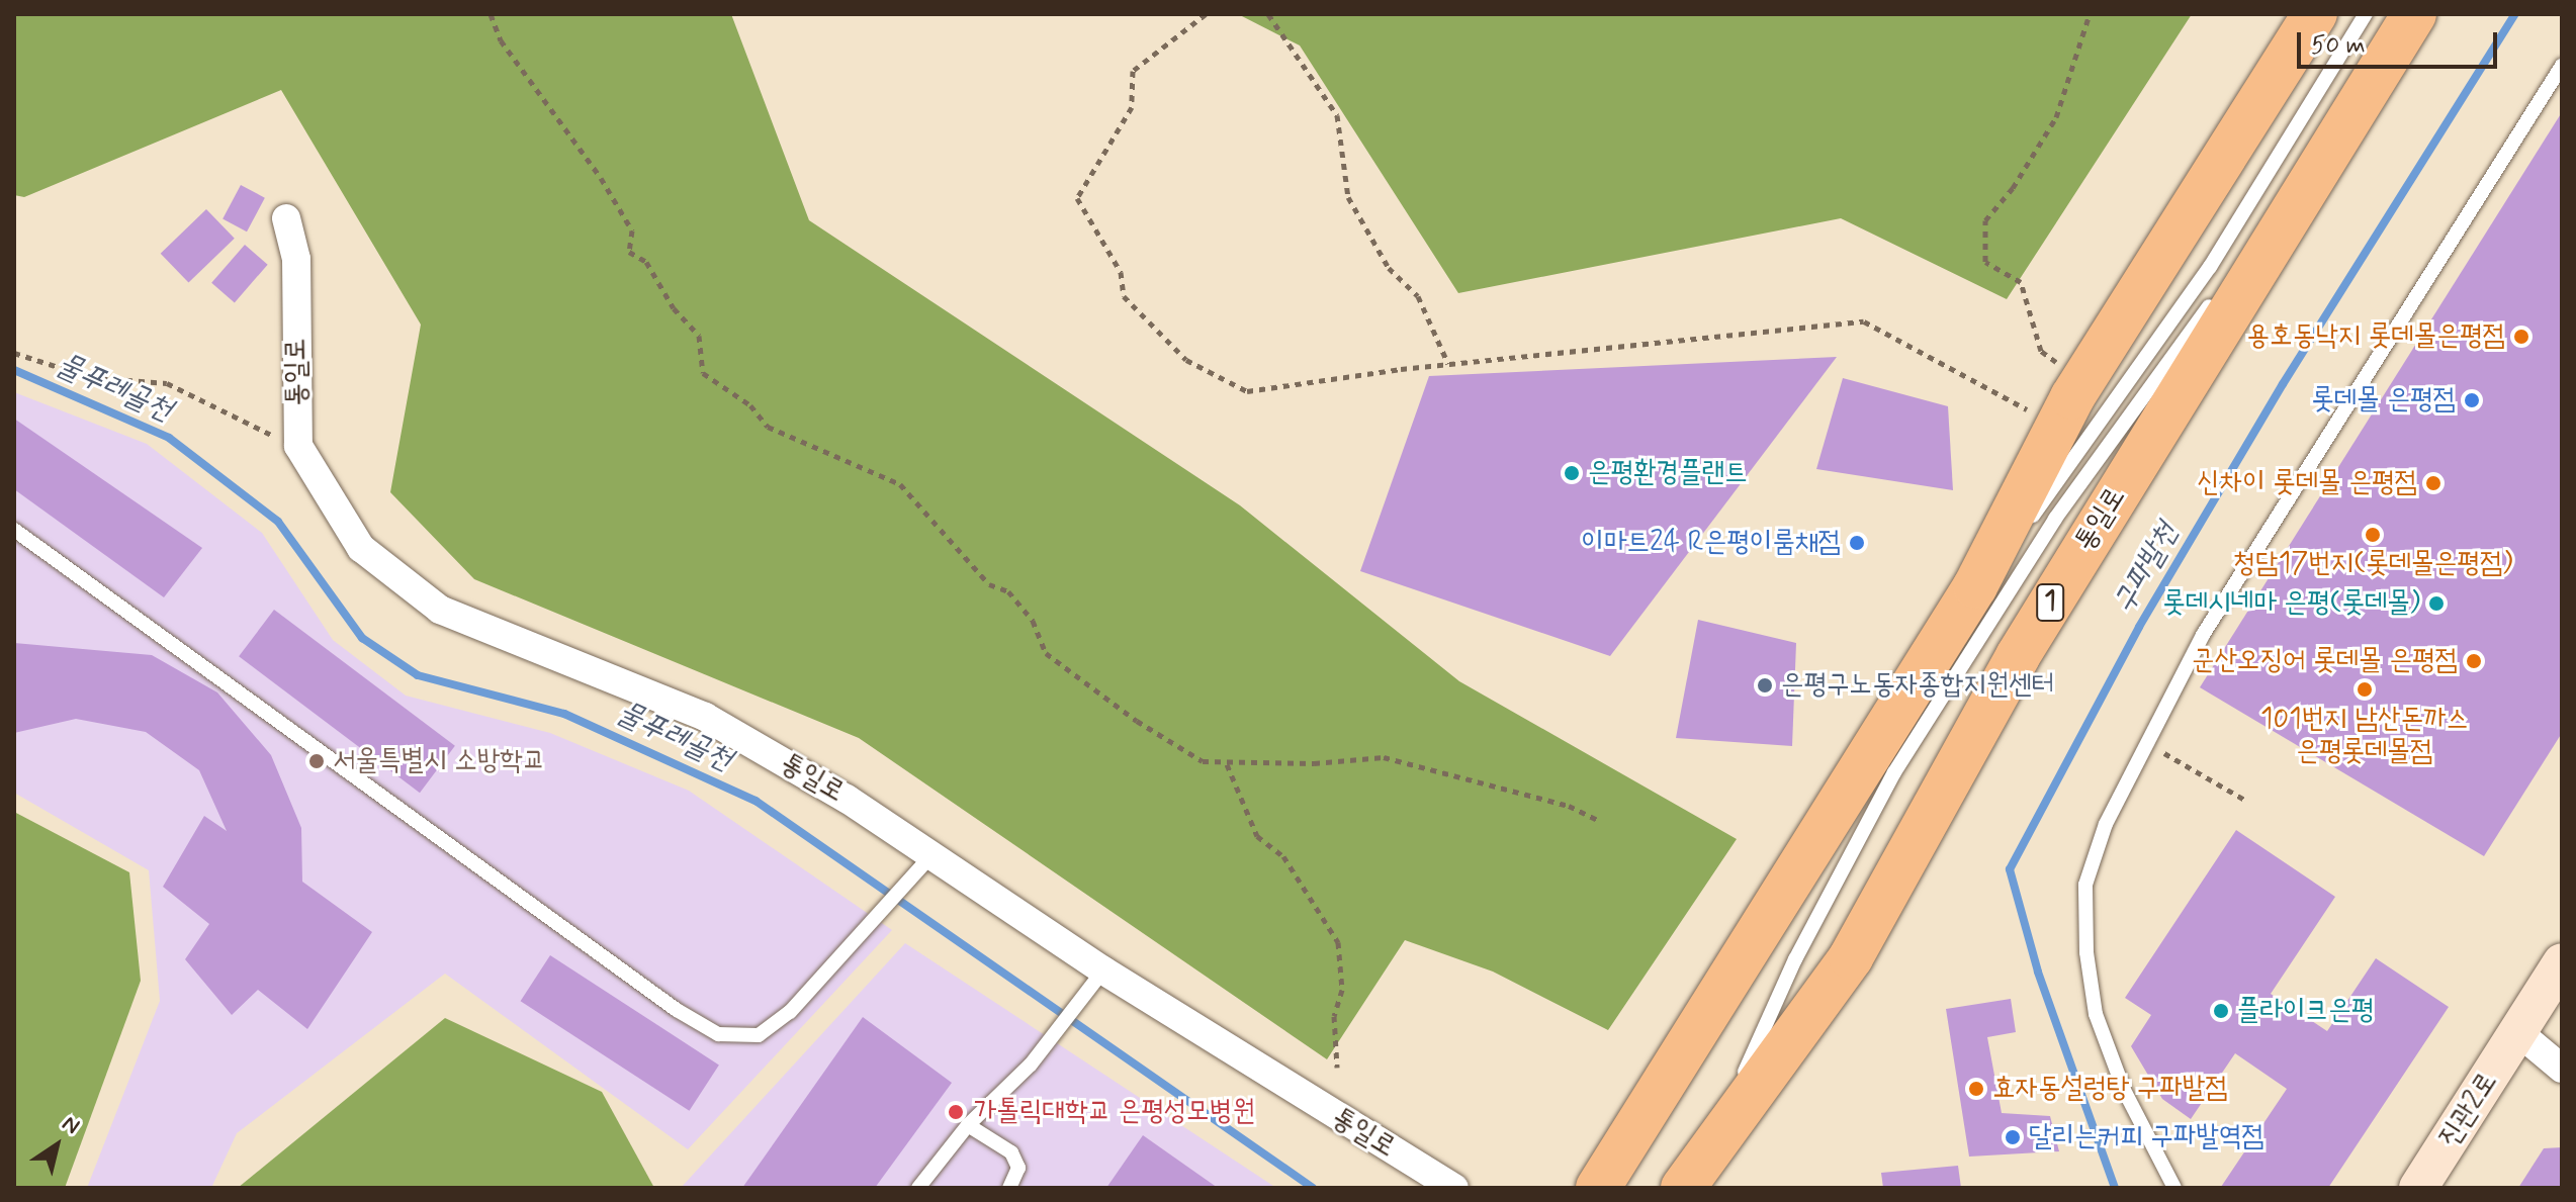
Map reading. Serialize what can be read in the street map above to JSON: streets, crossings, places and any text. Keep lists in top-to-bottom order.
{
  "streets": {
    "main road": ["통일로", "1"],
    "street": ["진관2로"]
  },
  "water": ["물푸레골천", "구파발천"],
  "places": [
    "용호동낙지 롯데몰은평점",
    "롯데몰 은평점",
    "은평환경플랜트",
    "신차이 롯데몰 은평점",
    "청담17번지(롯데몰은평점)",
    "이마트24 R은평이룸채점",
    "롯데시네마 은평(롯데몰)",
    "군산오징어 롯데몰 은평점",
    "은평구노동자종합지원센터",
    "101번지 남산돈까스 은평롯데몰점",
    "서울특별시 소방학교",
    "플라이크은평",
    "효자동설렁탕 구파발점",
    "가톨릭대학교 은평성모병원",
    "달리는커피 구파발역점"
  ],
  "scale_bar": "50 m",
  "north": "top right"
}
